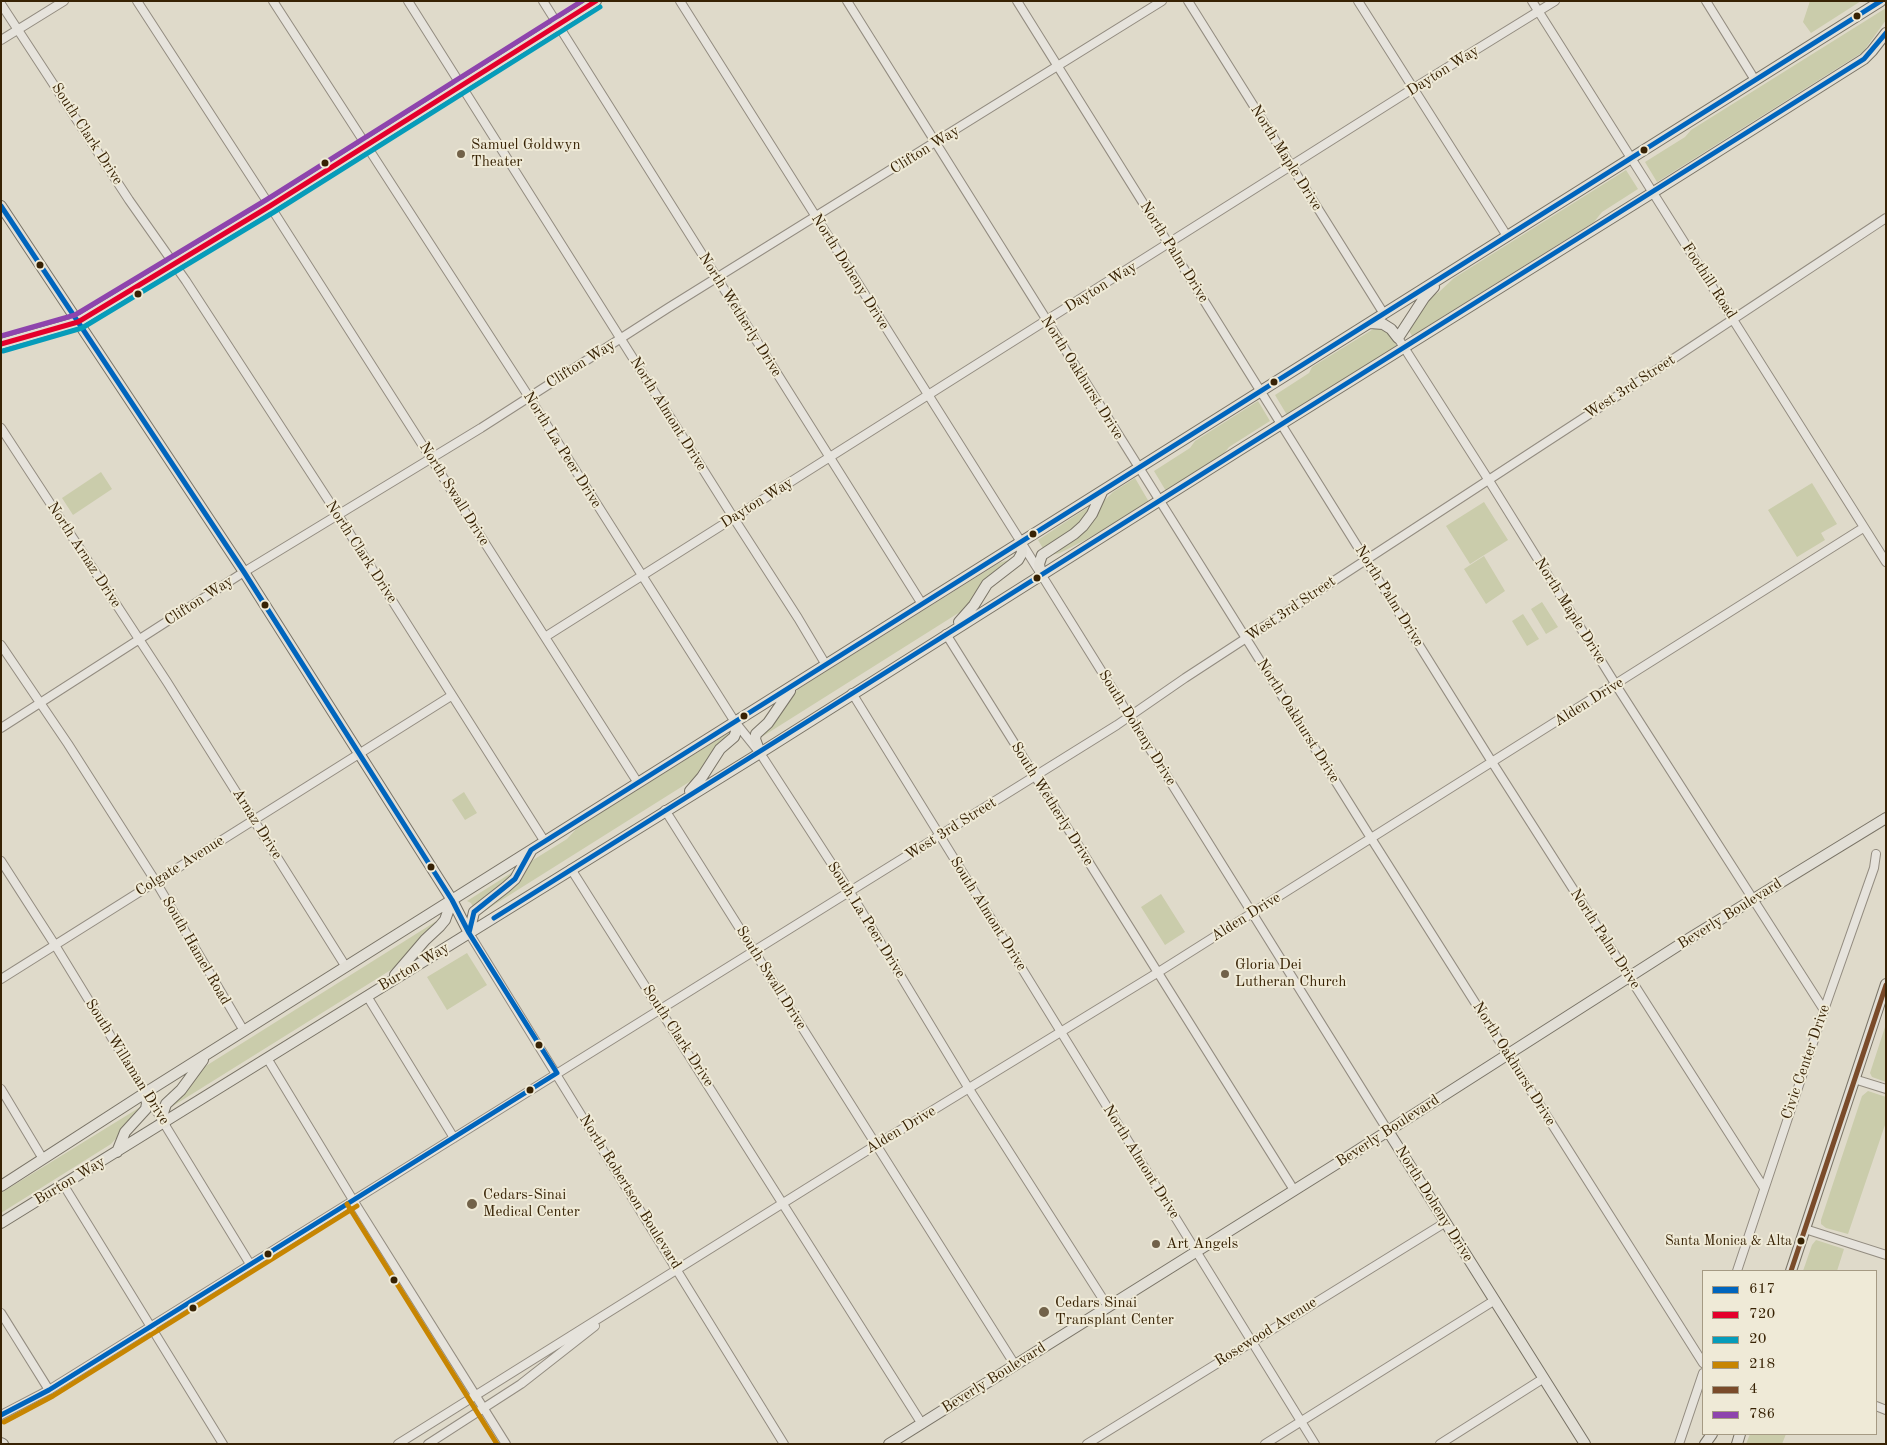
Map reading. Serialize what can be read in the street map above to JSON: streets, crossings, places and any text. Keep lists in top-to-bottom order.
{
  "streets": {
    "main road": [
      "North Doheny Drive",
      "Beverly Boulevard",
      "Burton Way",
      "North Robertson Boulevard"
    ],
    "street": [
      "Dayton Way",
      "South Clark Drive",
      "Clifton Way",
      "North Maple Drive",
      "North Palm Drive",
      "Foothill Road",
      "North Wetherly Drive",
      "North Oakhurst Drive",
      "West 3rd Street",
      "North Almont Drive",
      "North La Peer Drive",
      "North Swall Drive",
      "North Clark Drive",
      "North Arnaz Drive",
      "Alden Drive",
      "South Doheny Drive",
      "South Wetherly Drive",
      "Arnaz Drive",
      "Colgate Avenue",
      "South Almont Drive",
      "South La Peer Drive",
      "South Hamel Road",
      "South Swall Drive",
      "South Willaman Drive",
      "Civic Center Drive",
      "Rosewood Avenue"
    ]
  },
  "crossings": [
    ["Dayton Way", "North Maple Drive"],
    ["Dayton Way", "North Palm Drive"],
    ["Dayton Way", "North Doheny Drive"],
    ["Dayton Way", "Foothill Road"],
    ["Dayton Way", "North Wetherly Drive"],
    ["Dayton Way", "North Oakhurst Drive"],
    ["Dayton Way", "North Almont Drive"],
    ["Dayton Way", "North La Peer Drive"],
    ["Dayton Way", "North Swall Drive"],
    ["South Clark Drive", "West 3rd Street"],
    ["South Clark Drive", "North Clark Drive"],
    ["South Clark Drive", "Alden Drive"],
    ["South Clark Drive", "Burton Way"],
    ["Clifton Way", "North Palm Drive"],
    ["Clifton Way", "North Doheny Drive"],
    ["Clifton Way", "North Wetherly Drive"],
    ["Clifton Way", "North Oakhurst Drive"],
    ["Clifton Way", "North Almont Drive"],
    ["Clifton Way", "North La Peer Drive"],
    ["Clifton Way", "North Swall Drive"],
    ["Clifton Way", "North Clark Drive"],
    ["Clifton Way", "North Arnaz Drive"],
    ["Clifton Way", "South Hamel Road"],
    ["Clifton Way", "North Robertson Boulevard"],
    ["North Maple Drive", "West 3rd Street"],
    ["North Maple Drive", "Alden Drive"],
    ["North Maple Drive", "Beverly Boulevard"],
    ["North Maple Drive", "Burton Way"],
    ["North Maple Drive", "Civic Center Drive"],
    ["North Palm Drive", "West 3rd Street"],
    ["North Palm Drive", "Alden Drive"],
    ["North Palm Drive", "Beverly Boulevard"],
    ["North Palm Drive", "Burton Way"],
    ["North Palm Drive", "Civic Center Drive"],
    ["North Doheny Drive", "Alden Drive"],
    ["North Doheny Drive", "South Doheny Drive"],
    ["North Doheny Drive", "Beverly Boulevard"],
    ["North Doheny Drive", "Rosewood Avenue"],
    ["Foothill Road", "West 3rd Street"],
    ["Foothill Road", "Alden Drive"],
    ["Foothill Road", "Burton Way"],
    ["North Oakhurst Drive", "West 3rd Street"],
    ["North Oakhurst Drive", "Alden Drive"],
    ["North Oakhurst Drive", "Beverly Boulevard"],
    ["North Oakhurst Drive", "Burton Way"],
    ["West 3rd Street", "South Doheny Drive"],
    ["West 3rd Street", "South Wetherly Drive"],
    ["West 3rd Street", "South Almont Drive"],
    ["West 3rd Street", "South La Peer Drive"],
    ["West 3rd Street", "South Swall Drive"],
    ["West 3rd Street", "South Willaman Drive"],
    ["West 3rd Street", "North Robertson Boulevard"],
    ["North Almont Drive", "Alden Drive"],
    ["North Almont Drive", "South Almont Drive"],
    ["North Almont Drive", "Beverly Boulevard"],
    ["North Almont Drive", "Rosewood Avenue"],
    ["North La Peer Drive", "South La Peer Drive"],
    ["North La Peer Drive", "Burton Way"],
    ["North Arnaz Drive", "Arnaz Drive"],
    ["Alden Drive", "South Doheny Drive"],
    ["Alden Drive", "South Wetherly Drive"],
    ["Alden Drive", "South Almont Drive"],
    ["Alden Drive", "South La Peer Drive"],
    ["Alden Drive", "South Swall Drive"],
    ["Alden Drive", "North Robertson Boulevard"],
    ["South Doheny Drive", "Burton Way"],
    ["South Wetherly Drive", "Burton Way"],
    ["Arnaz Drive", "Colgate Avenue"],
    ["Colgate Avenue", "South Hamel Road"],
    ["Colgate Avenue", "South Willaman Drive"],
    ["Colgate Avenue", "North Robertson Boulevard"],
    ["South Almont Drive", "Burton Way"],
    ["South La Peer Drive", "Burton Way"],
    ["Burton Way", "South Swall Drive"],
    ["Burton Way", "South Willaman Drive"],
    ["Burton Way", "North Robertson Boulevard"]
  ],
  "places": [
    "Samuel Goldwyn Theater",
    "Gloria Dei Lutheran Church",
    "Cedars-Sinai Medical Center",
    "Santa Monica & Alta",
    "Art Angels",
    "Cedars Sinai Transplant Center"
  ],
  "lines": [
    "transit line 617",
    "transit line 720",
    "transit line 786",
    "transit line 20",
    "transit line 4",
    "transit line 218"
  ],
  "legend": [
    "617",
    "720",
    "20",
    "218",
    "4",
    "786"
  ]
}
